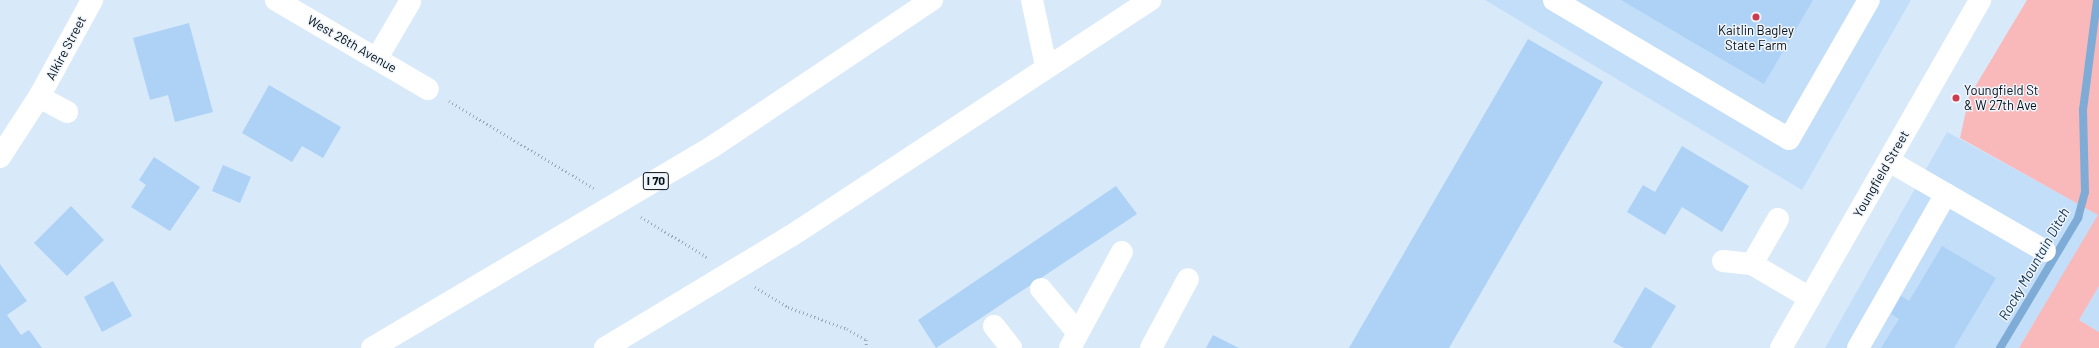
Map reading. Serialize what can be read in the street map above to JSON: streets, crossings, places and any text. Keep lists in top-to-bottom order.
{
  "streets": {
    "main road": [
      "West 26th Avenue",
      "Alkire Street",
      "Youngfield Street",
      "I 70"
    ]
  },
  "water": ["Rocky Mountain Ditch"],
  "places": ["Kaitlin Bagley State Farm", "Youngfield St & W 27th Ave"]
}
